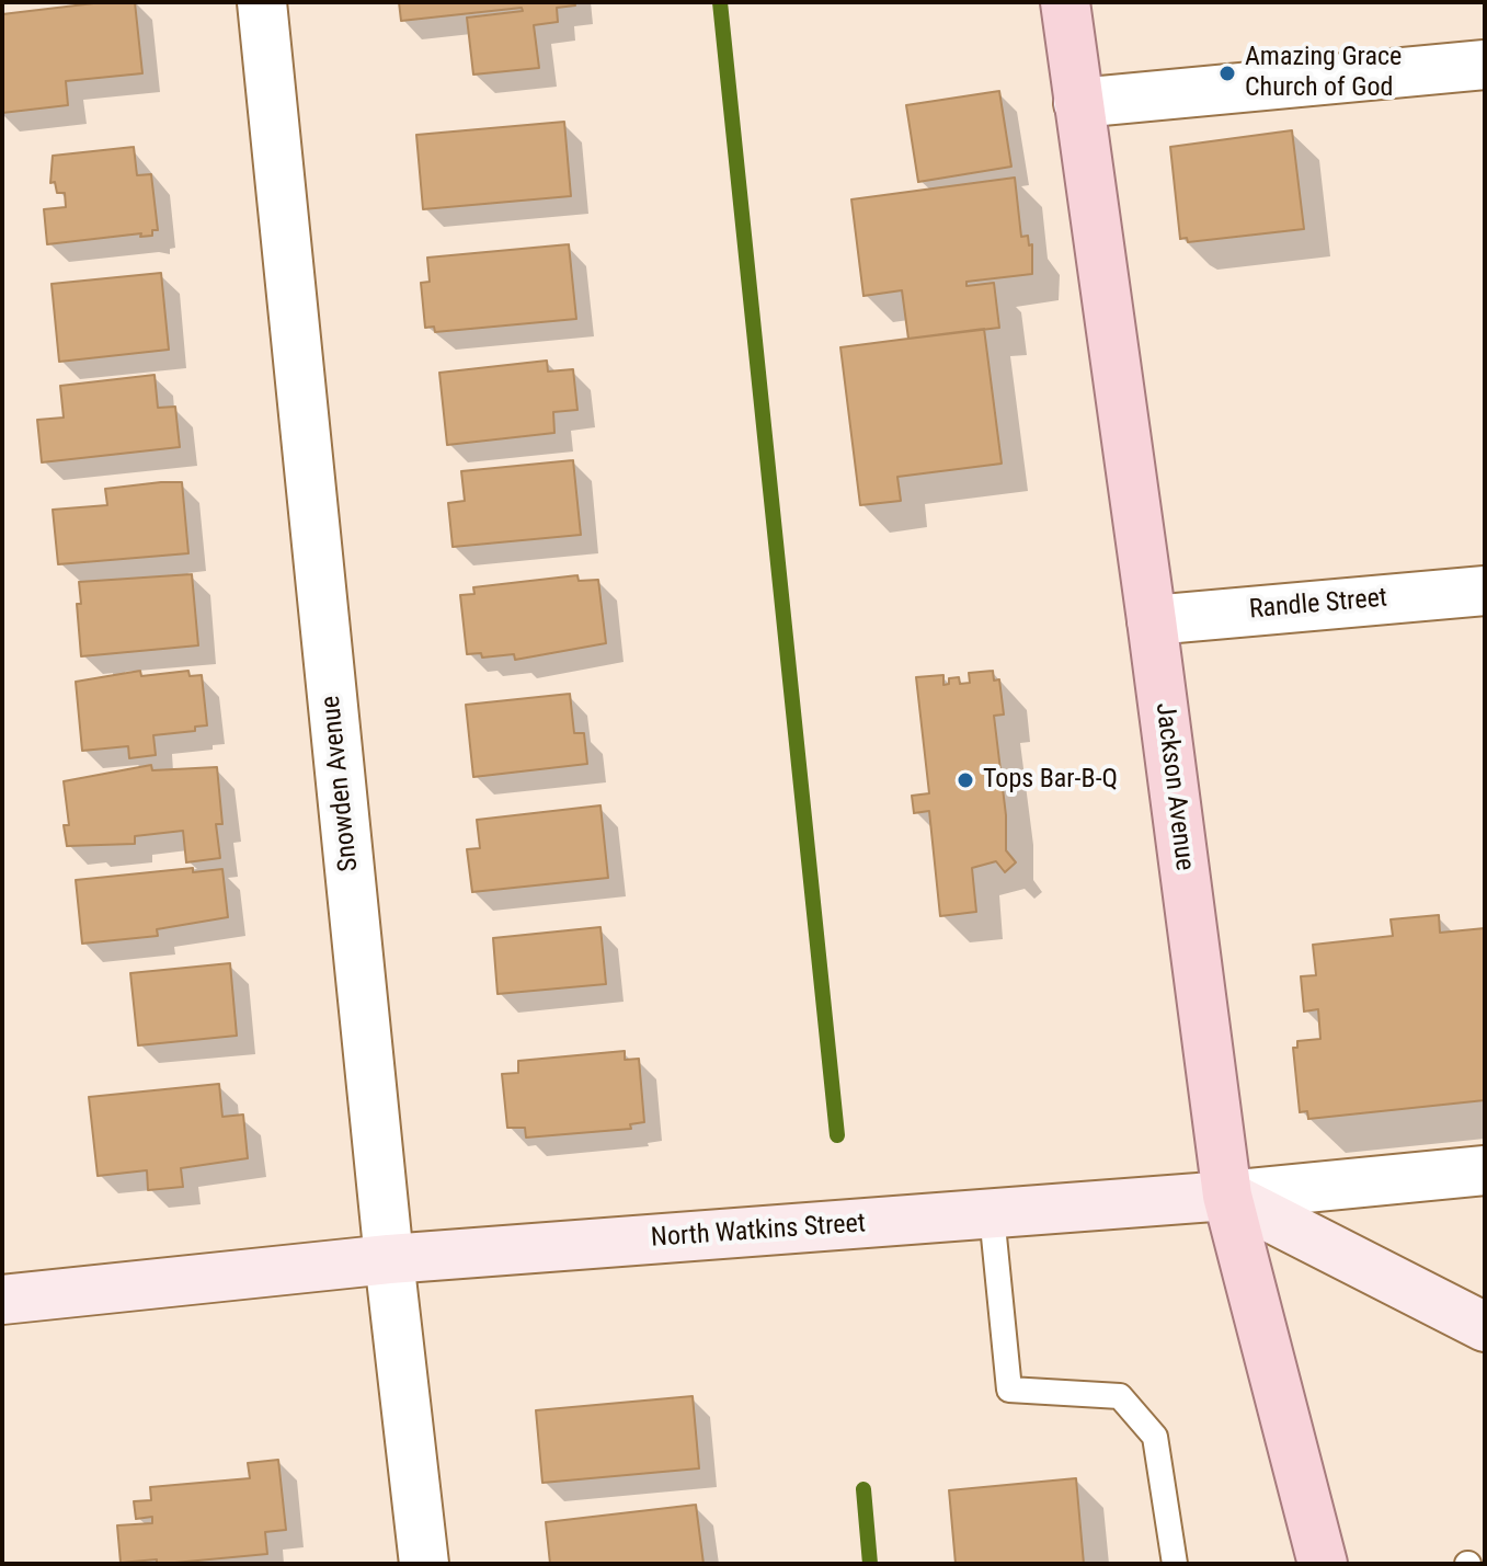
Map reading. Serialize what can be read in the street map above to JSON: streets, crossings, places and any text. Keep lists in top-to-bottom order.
{
  "streets": {
    "main road": ["Jackson Avenue", "North Watkins Street"],
    "street": ["Randle Street", "Snowden Avenue"]
  },
  "crossings": [
    ["Randle Street", "Jackson Avenue"],
    ["Snowden Avenue", "North Watkins Street"],
    ["Jackson Avenue", "North Watkins Street"]
  ],
  "places": ["Amazing Grace Church of God", "Tops Bar-B-Q"]
}
